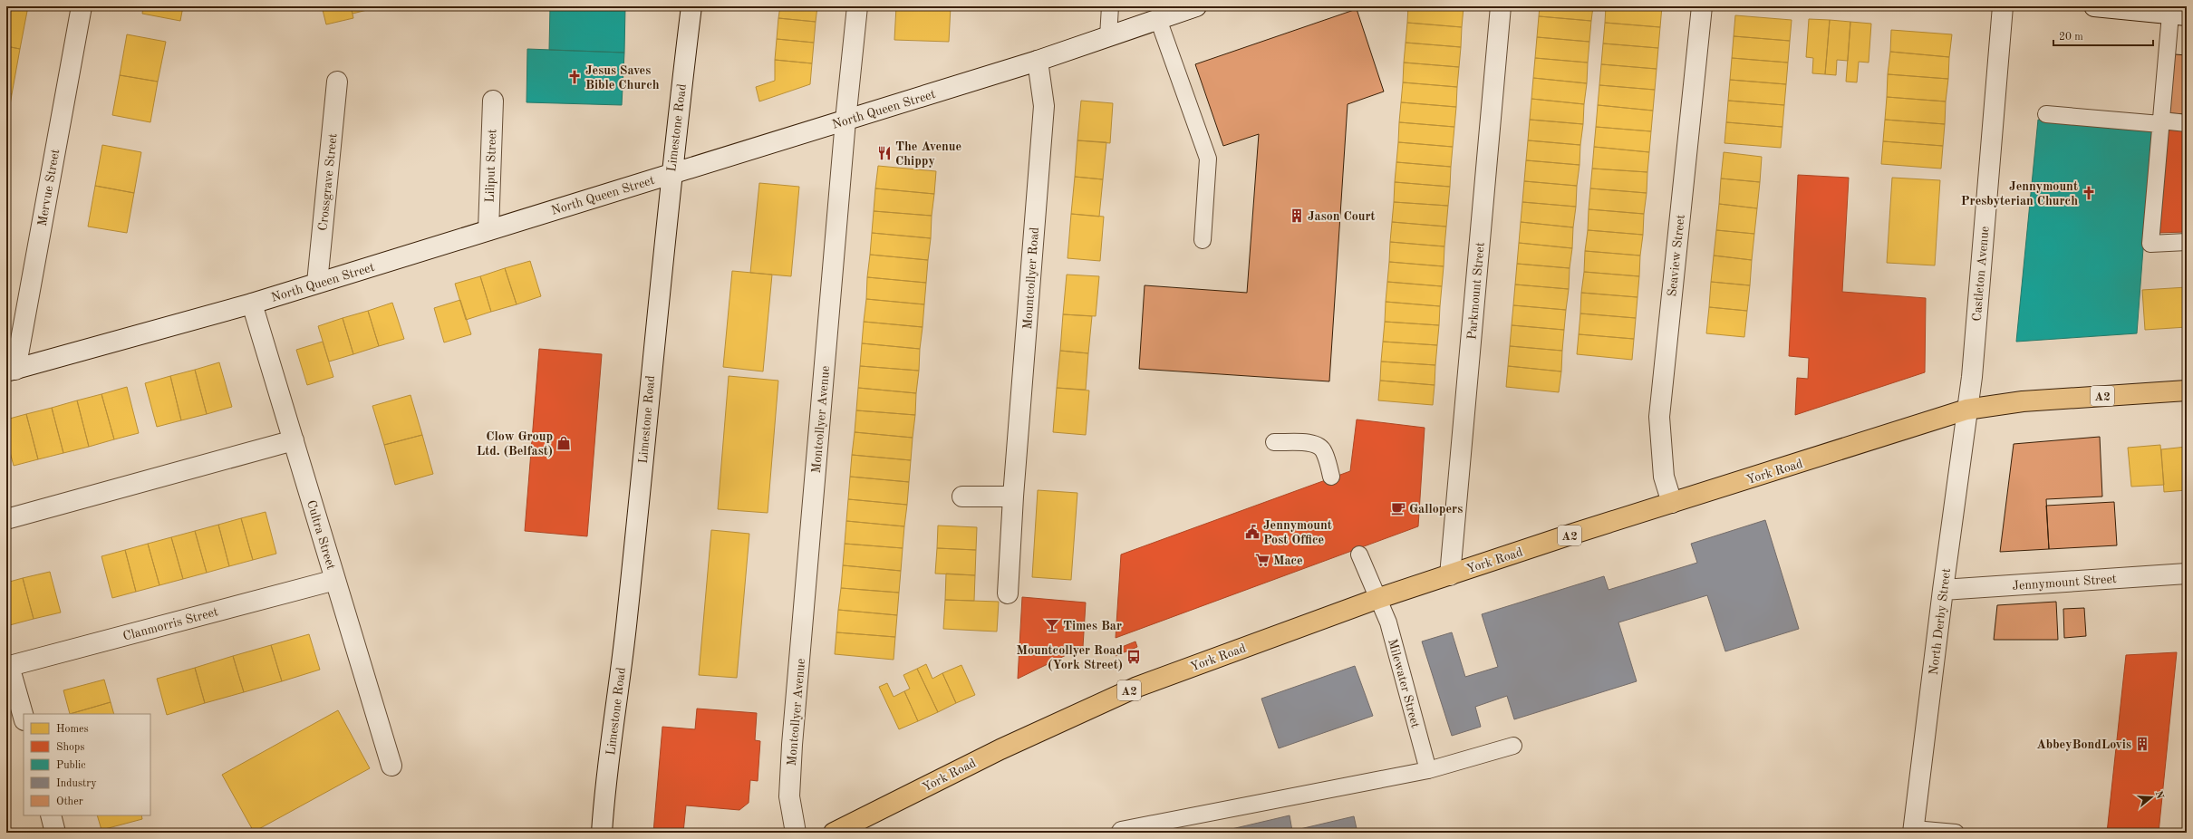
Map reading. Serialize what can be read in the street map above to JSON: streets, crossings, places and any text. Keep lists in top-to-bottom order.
{
  "streets": {
    "main road": ["A2", "York Road"],
    "street": [
      "North Queen Street",
      "Limestone Road",
      "Liliput Street",
      "Crossgrave Street",
      "Mervue Street",
      "Seaview Street",
      "Castleton Avenue",
      "Mountcollyer Road",
      "Parkmount Street",
      "Montcollyer Avenue",
      "Cultra Street",
      "Jennymount Street",
      "North Derby Street",
      "Clanmorris Street"
    ],
    "lane": ["Milewater Street"]
  },
  "crossings": [
    ["North Queen Street", "Limestone Road"],
    ["North Queen Street", "Liliput Street"],
    ["North Queen Street", "Crossgrave Street"],
    ["North Queen Street", "Mervue Street"],
    ["North Queen Street", "Mountcollyer Road"],
    ["North Queen Street", "Montcollyer Avenue"],
    ["North Queen Street", "Cultra Street"],
    ["Seaview Street", "York Road"],
    ["Castleton Avenue", "York Road"],
    ["Castleton Avenue", "North Derby Street"],
    ["Parkmount Street", "York Road"],
    ["York Road", "North Derby Street"],
    ["York Road", "Milewater Street"],
    ["Cultra Street", "Clanmorris Street"],
    ["Jennymount Street", "North Derby Street"]
  ],
  "places": {
    "church": ["Jesus Saves Bible Church", "Jennymount Presbyterian Church"],
    "restaurant": ["The Avenue Chippy"],
    "building": ["Jason Court", "AbbeyBondLovis"],
    "shop": ["Clow Group Ltd. (Belfast)"],
    "cafe": ["Gallopers"],
    "public building": ["Jennymount Post Office"],
    "supermarket": ["Mace"],
    "bar": ["Times Bar"],
    "bus stop": ["Mountcollyer Road (York Street)"]
  },
  "legend": [
    "Homes",
    "Shops",
    "Public",
    "Industry",
    "Other"
  ],
  "scale_bar": "20 m",
  "north": "right"
}
